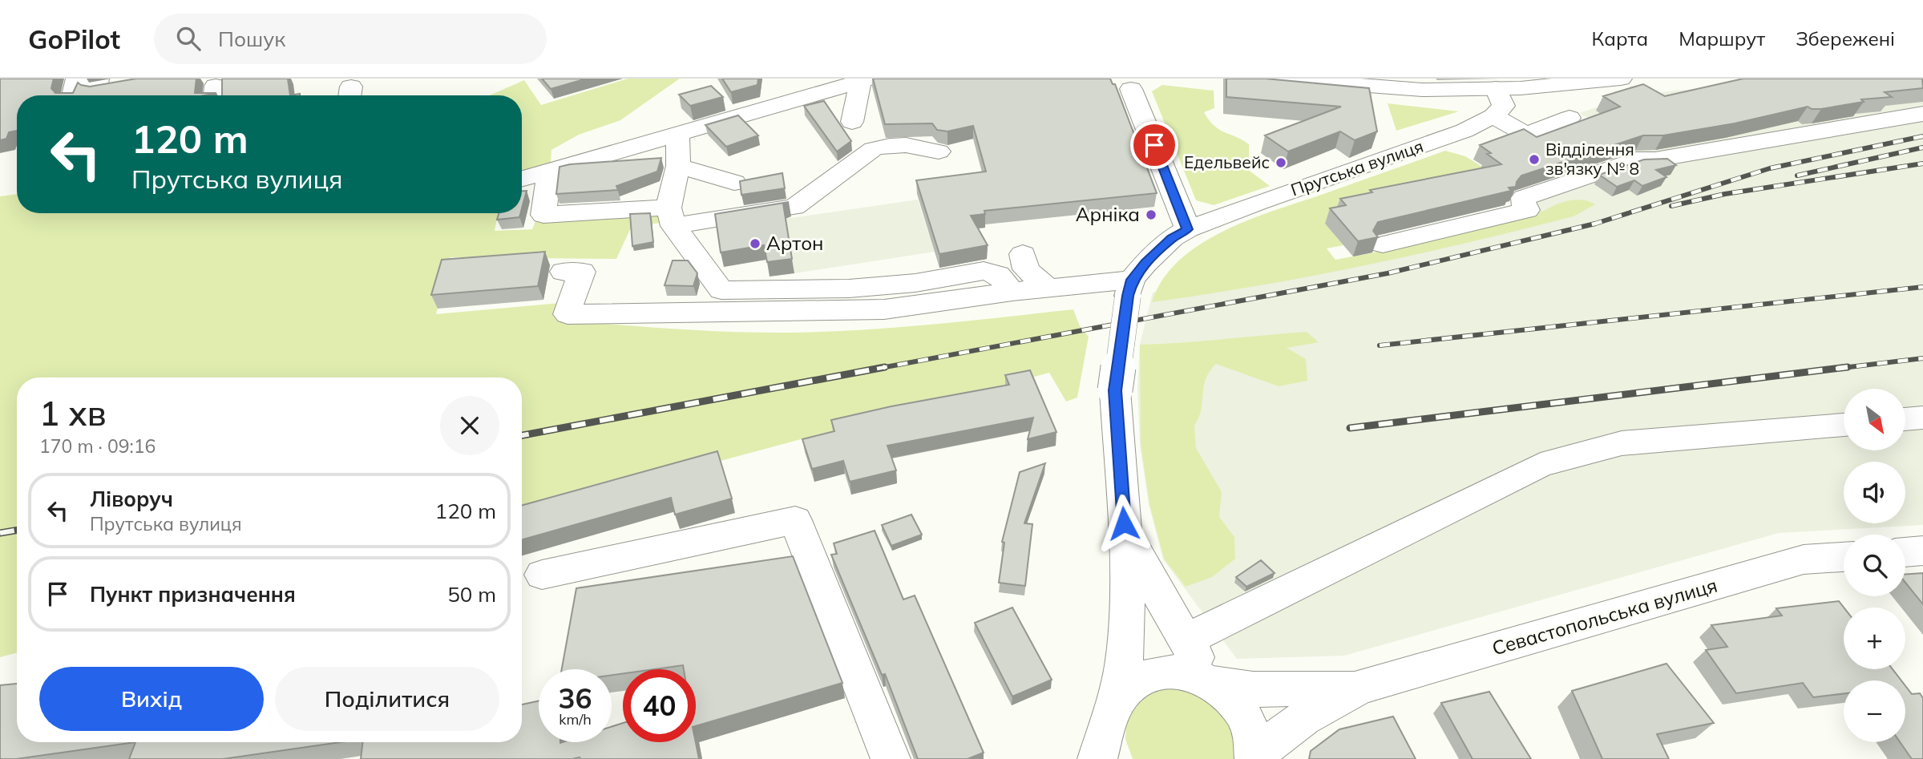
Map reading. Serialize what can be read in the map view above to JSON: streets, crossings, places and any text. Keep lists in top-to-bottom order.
{
  "streets": {
    "street": ["Прутська вулиця", "Севастопольська вулиця"]
  },
  "places": [
    "Відділення зв'язку № 8",
    "Едельвейс",
    "Арніка",
    "Артон"
  ],
  "north": "bottom right",
  "page": {
    "header": "GoPilot",
    "search": "Пошук",
    "nav": ["Карта", "Маршрут", "Збережені"],
    "turn": ["120 m", "Прутська вулиця"],
    "heading": ["1 хв", "170 m · 09:16"],
    "map_buttons": ["+", "−"],
    "list": [
      {
        "name": "Ліворуч",
        "note": "Прутська вулиця",
        "value": "120 m"
      },
      {
        "name": "Пункт призначення",
        "value": "50 m"
      }
    ],
    "buttons": ["Вихід", "Поділитися"],
    "speed": "36 km/h",
    "limit": "40"
  }
}
